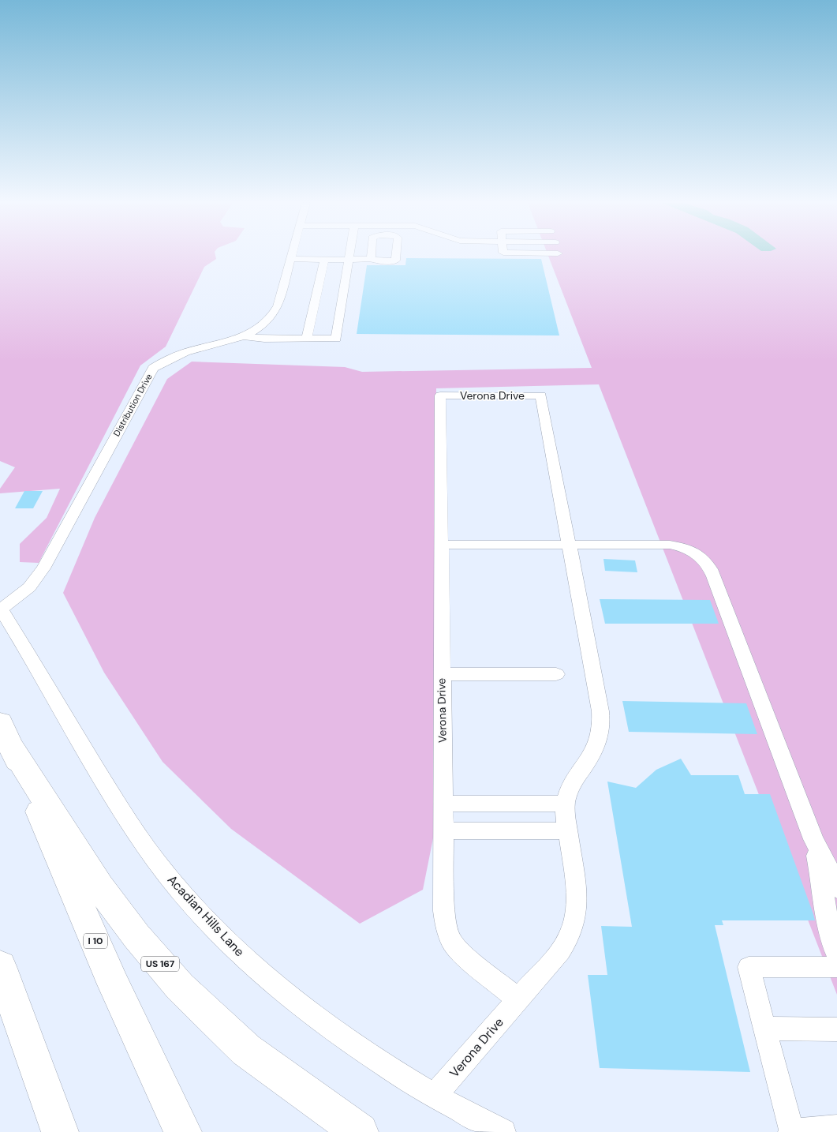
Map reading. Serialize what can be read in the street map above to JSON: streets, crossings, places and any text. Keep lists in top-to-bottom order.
{
  "streets": {
    "highway": ["I 10", "US 167"],
    "street": ["Verona Drive", "Distribution Drive", "Acadian Hills Lane"]
  },
  "crossings": [
    ["Verona Drive", "Acadian Hills Lane"],
    ["Distribution Drive", "Acadian Hills Lane"],
    ["I 10", "US 167"]
  ]
}
